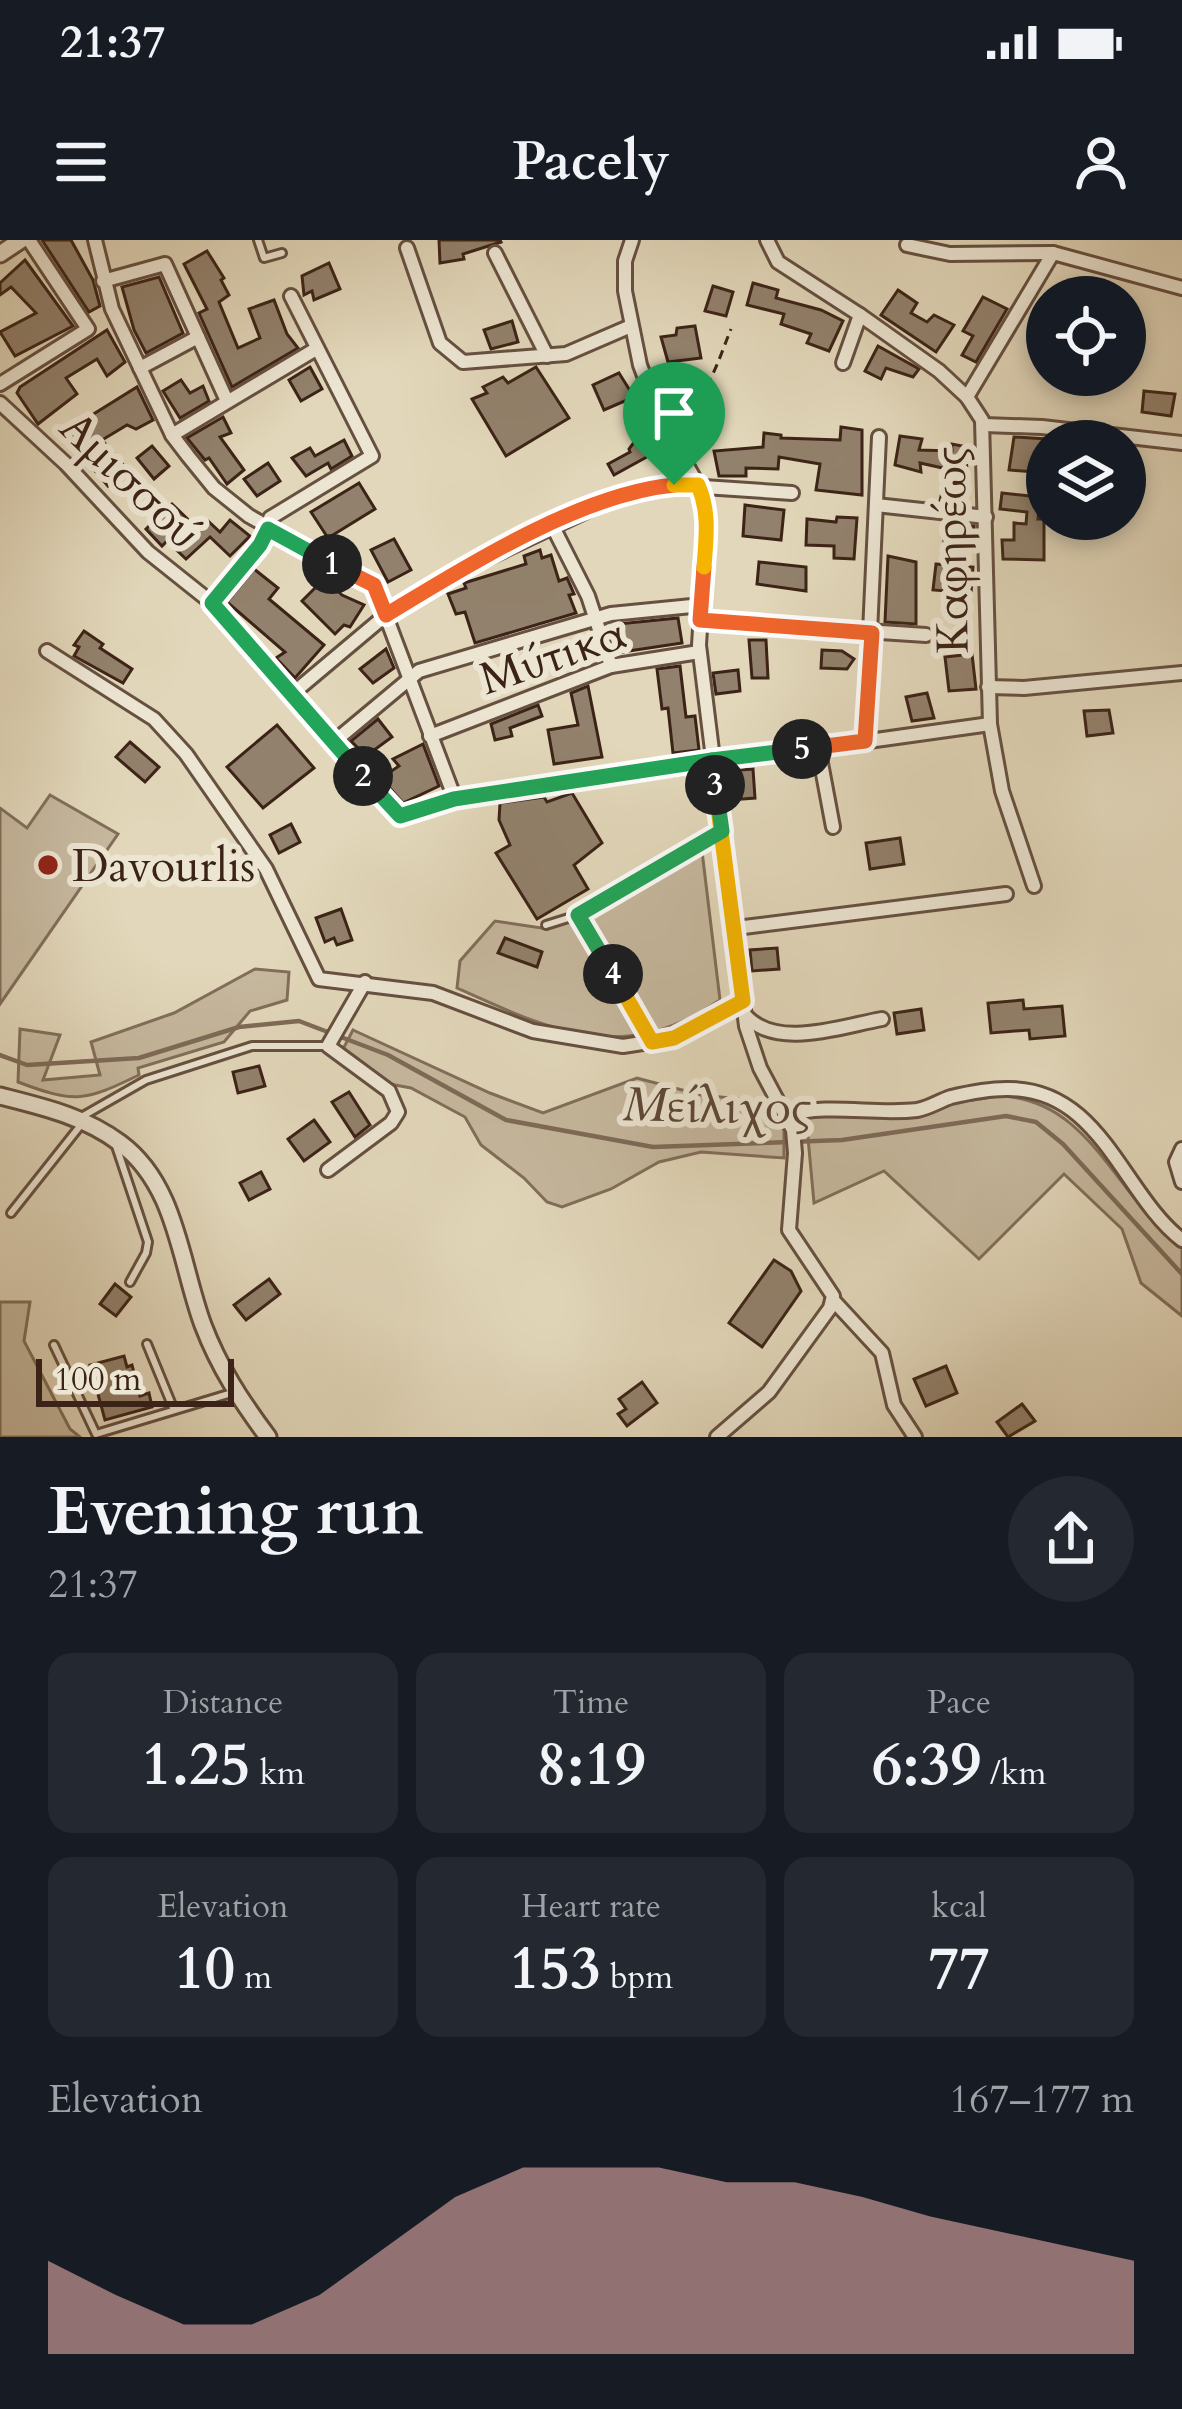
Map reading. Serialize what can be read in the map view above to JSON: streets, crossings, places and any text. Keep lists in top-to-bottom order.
{
  "streets": {
    "street": ["Αμισσού", "Καφηρέως", "Μύτικα"]
  },
  "water": ["Μείλιχος"],
  "places": ["Davourlis"],
  "scale_bar": "100 m",
  "page": {
    "status": "21:37",
    "header": "Pacely",
    "pins": [
      "1",
      "5",
      "2",
      "3",
      "4"
    ],
    "scale": "100 m",
    "heading": ["Evening run", "21:37"],
    "stats": [
      ["Distance", "1.25 km"],
      ["Time", "8:19"],
      ["Pace", "6:39 /km"],
      ["Elevation", "10 m"],
      ["Heart rate", "153 bpm"],
      ["kcal", "77"]
    ],
    "chart": ["Elevation", "167–177 m"]
  }
}
